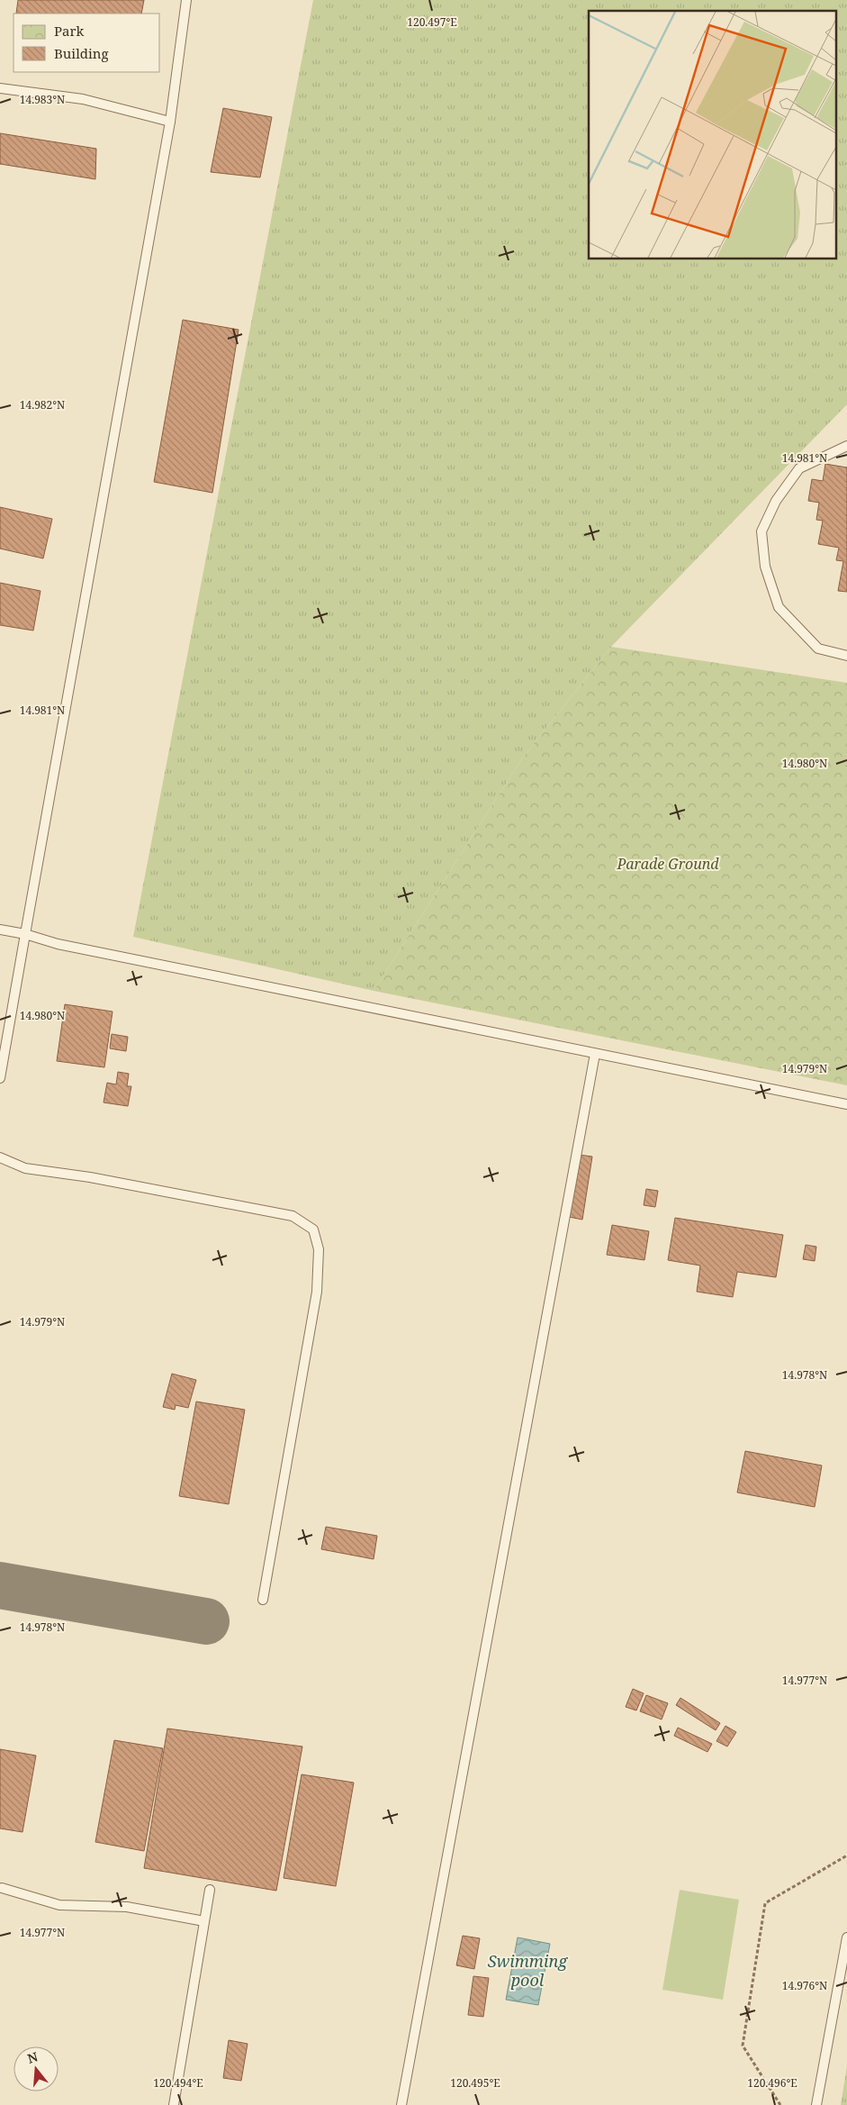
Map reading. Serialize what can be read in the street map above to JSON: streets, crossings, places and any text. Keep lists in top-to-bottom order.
{
  "water": ["Swimming pool"],
  "parks": ["Parade Ground"],
  "legend": ["Park", "Building"],
  "north": "top",
  "coordinates": [
    "120.497°E",
    "14.983°N",
    "14.982°N",
    "14.981°N",
    "14.980°N",
    "14.979°N",
    "14.978°N",
    "14.977°N",
    "14.976°N",
    "120.494°E",
    "120.495°E",
    "120.496°E"
  ]
}
